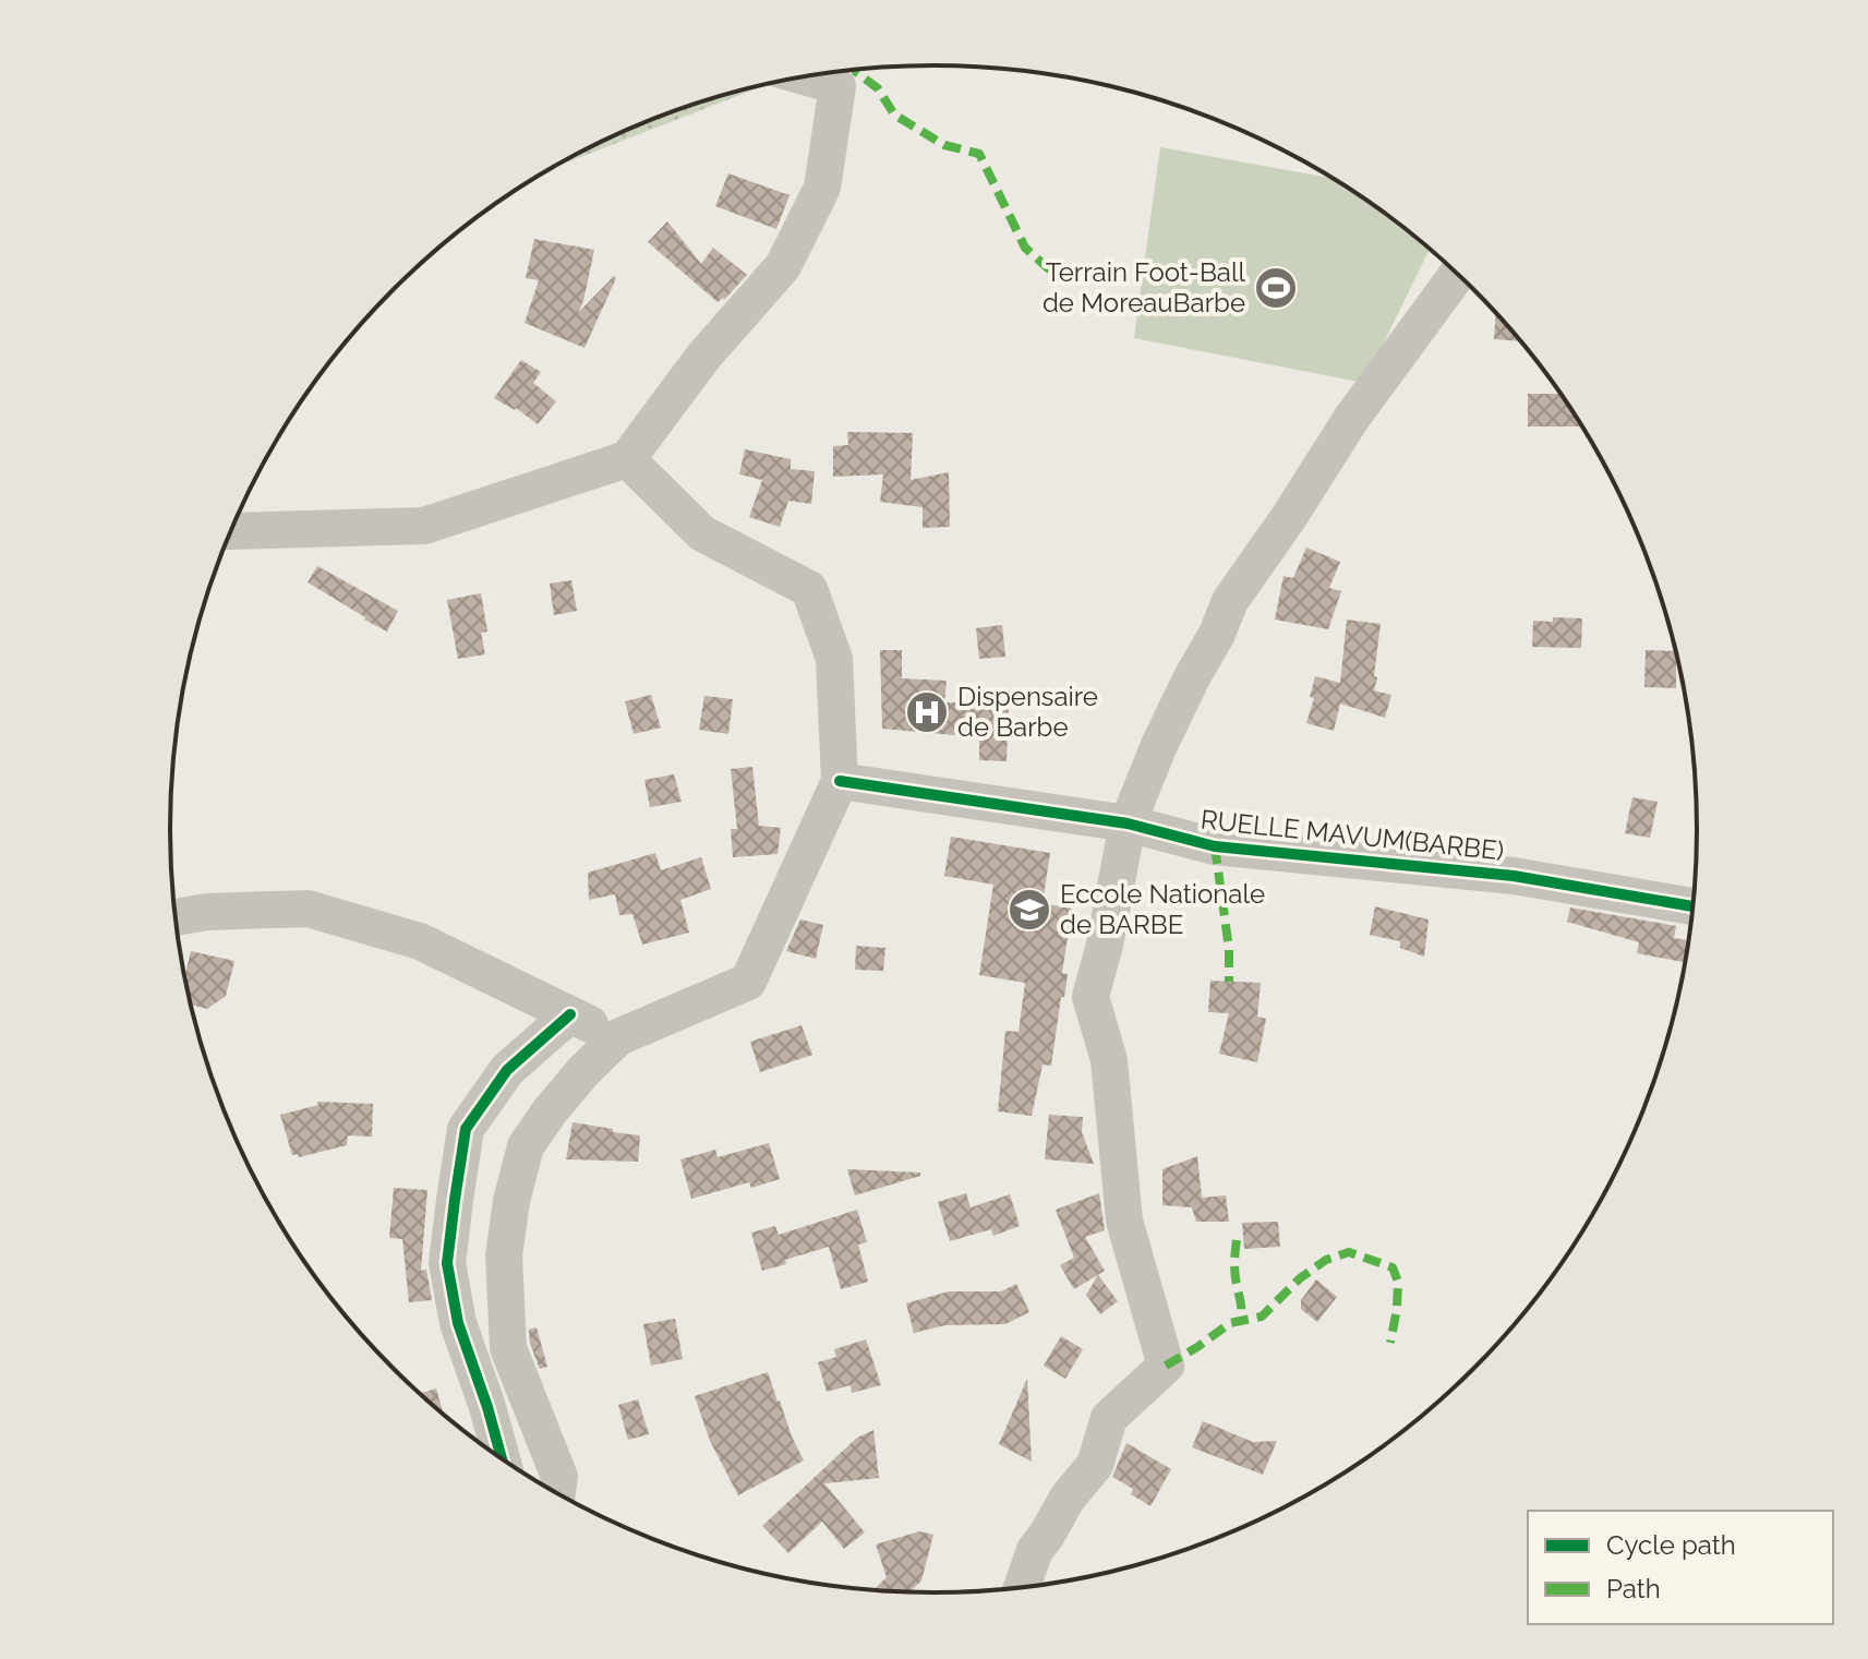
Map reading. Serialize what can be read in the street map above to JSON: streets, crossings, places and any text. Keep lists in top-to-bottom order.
{
  "streets": {
    "street": ["RUELLE MAVUM(BARBE)"]
  },
  "places": {
    "sports": ["Terrain Foot-Ball de MoreauBarbe"],
    "hospital": ["Dispensaire de Barbe"],
    "school or university": ["Eccole Nationale de BARBE"]
  },
  "legend": ["Cycle path", "Path"]
}
